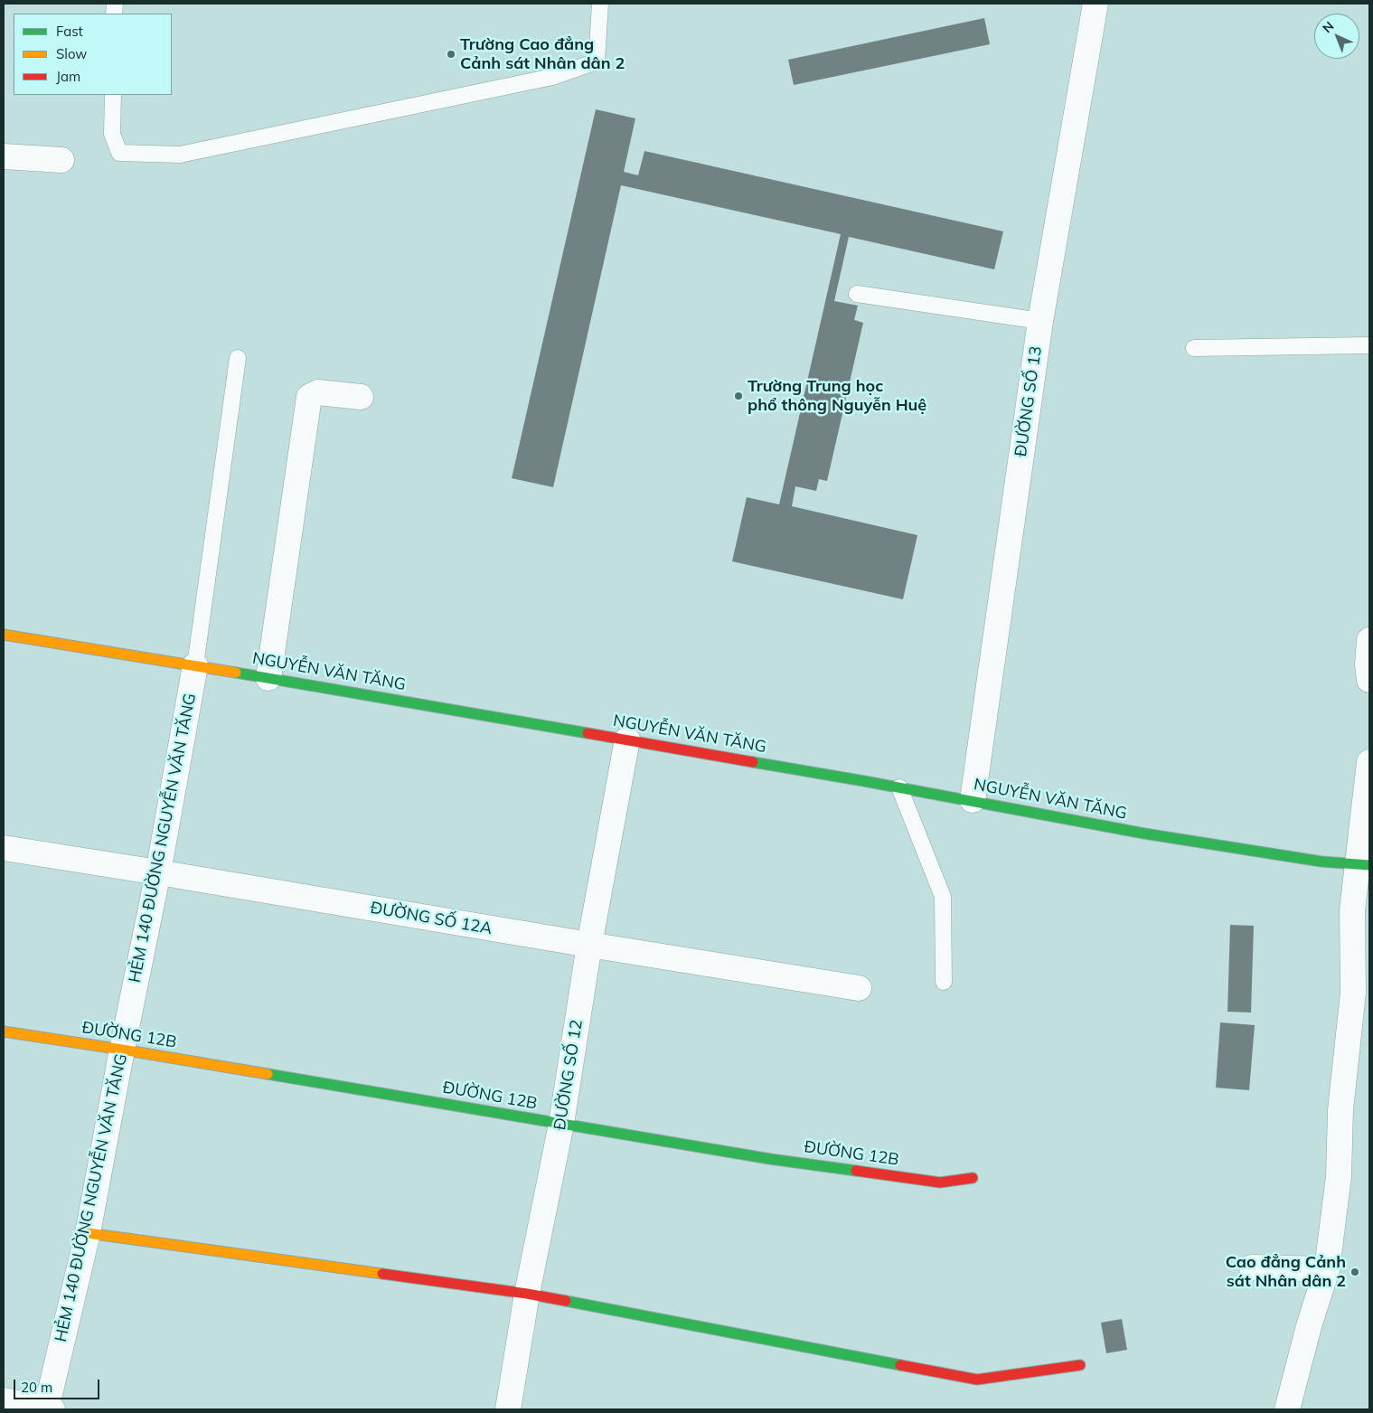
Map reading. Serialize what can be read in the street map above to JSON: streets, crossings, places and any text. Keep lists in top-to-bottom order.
{
  "streets": {
    "street": [
      "ĐƯỜNG SỐ 13",
      "NGUYỄN VĂN TĂNG",
      "HẺM 140 ĐƯỜNG NGUYỄN VĂN TĂNG",
      "ĐƯỜNG SỐ 12A",
      "ĐƯỜNG 12B",
      "ĐƯỜNG SỐ 12"
    ]
  },
  "crossings": [
    ["ĐƯỜNG SỐ 13", "NGUYỄN VĂN TĂNG"],
    ["NGUYỄN VĂN TĂNG", "HẺM 140 ĐƯỜNG NGUYỄN VĂN TĂNG"],
    ["NGUYỄN VĂN TĂNG", "ĐƯỜNG SỐ 12"],
    ["HẺM 140 ĐƯỜNG NGUYỄN VĂN TĂNG", "ĐƯỜNG SỐ 12A"],
    ["HẺM 140 ĐƯỜNG NGUYỄN VĂN TĂNG", "ĐƯỜNG 12B"],
    ["ĐƯỜNG SỐ 12A", "ĐƯỜNG SỐ 12"],
    ["ĐƯỜNG 12B", "ĐƯỜNG SỐ 12"]
  ],
  "places": ["Trường Cao đẳng Cảnh sát Nhân dân 2", "Trường Trung học phổ thông Nguyễn Huệ", "Cao đẳng Cảnh sát Nhân dân 2"],
  "legend": ["Fast", "Slow", "Jam"],
  "scale_bar": "20 m",
  "north": "top left"
}
